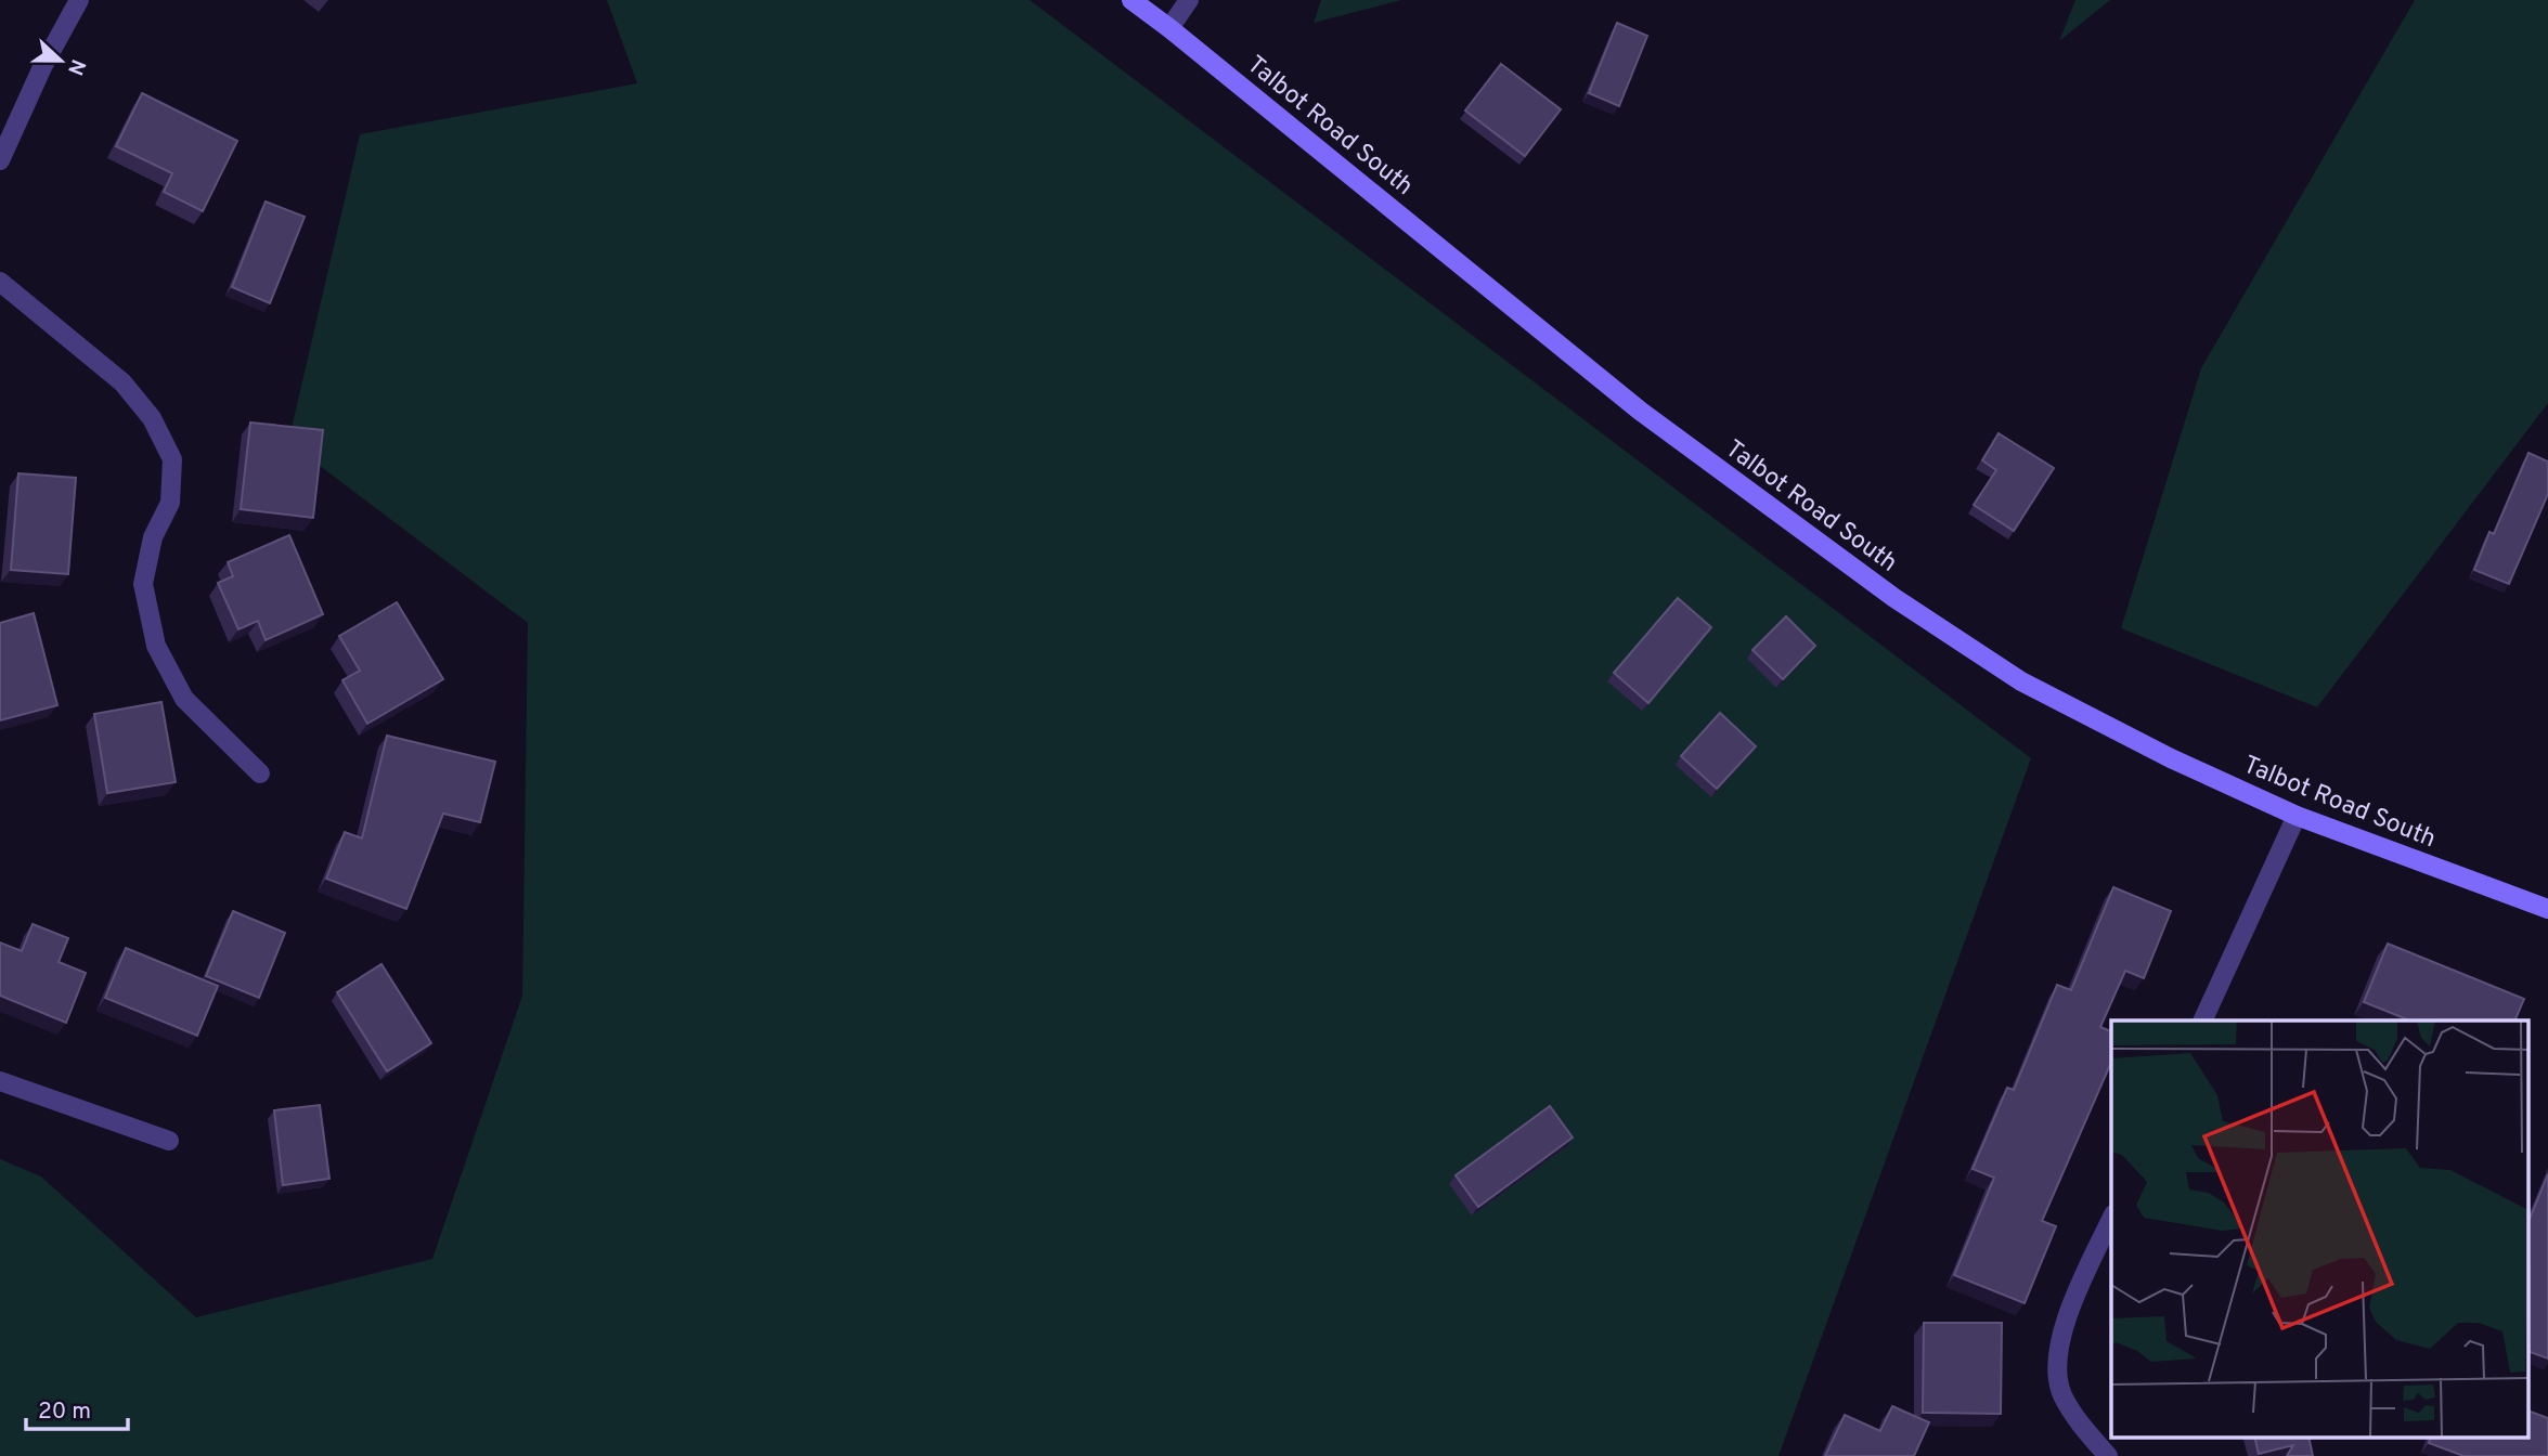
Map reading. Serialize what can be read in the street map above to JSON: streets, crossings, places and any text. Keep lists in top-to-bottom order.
{
  "streets": {
    "street": ["Talbot Road South"]
  },
  "scale_bar": "20 m",
  "north": "right"
}
